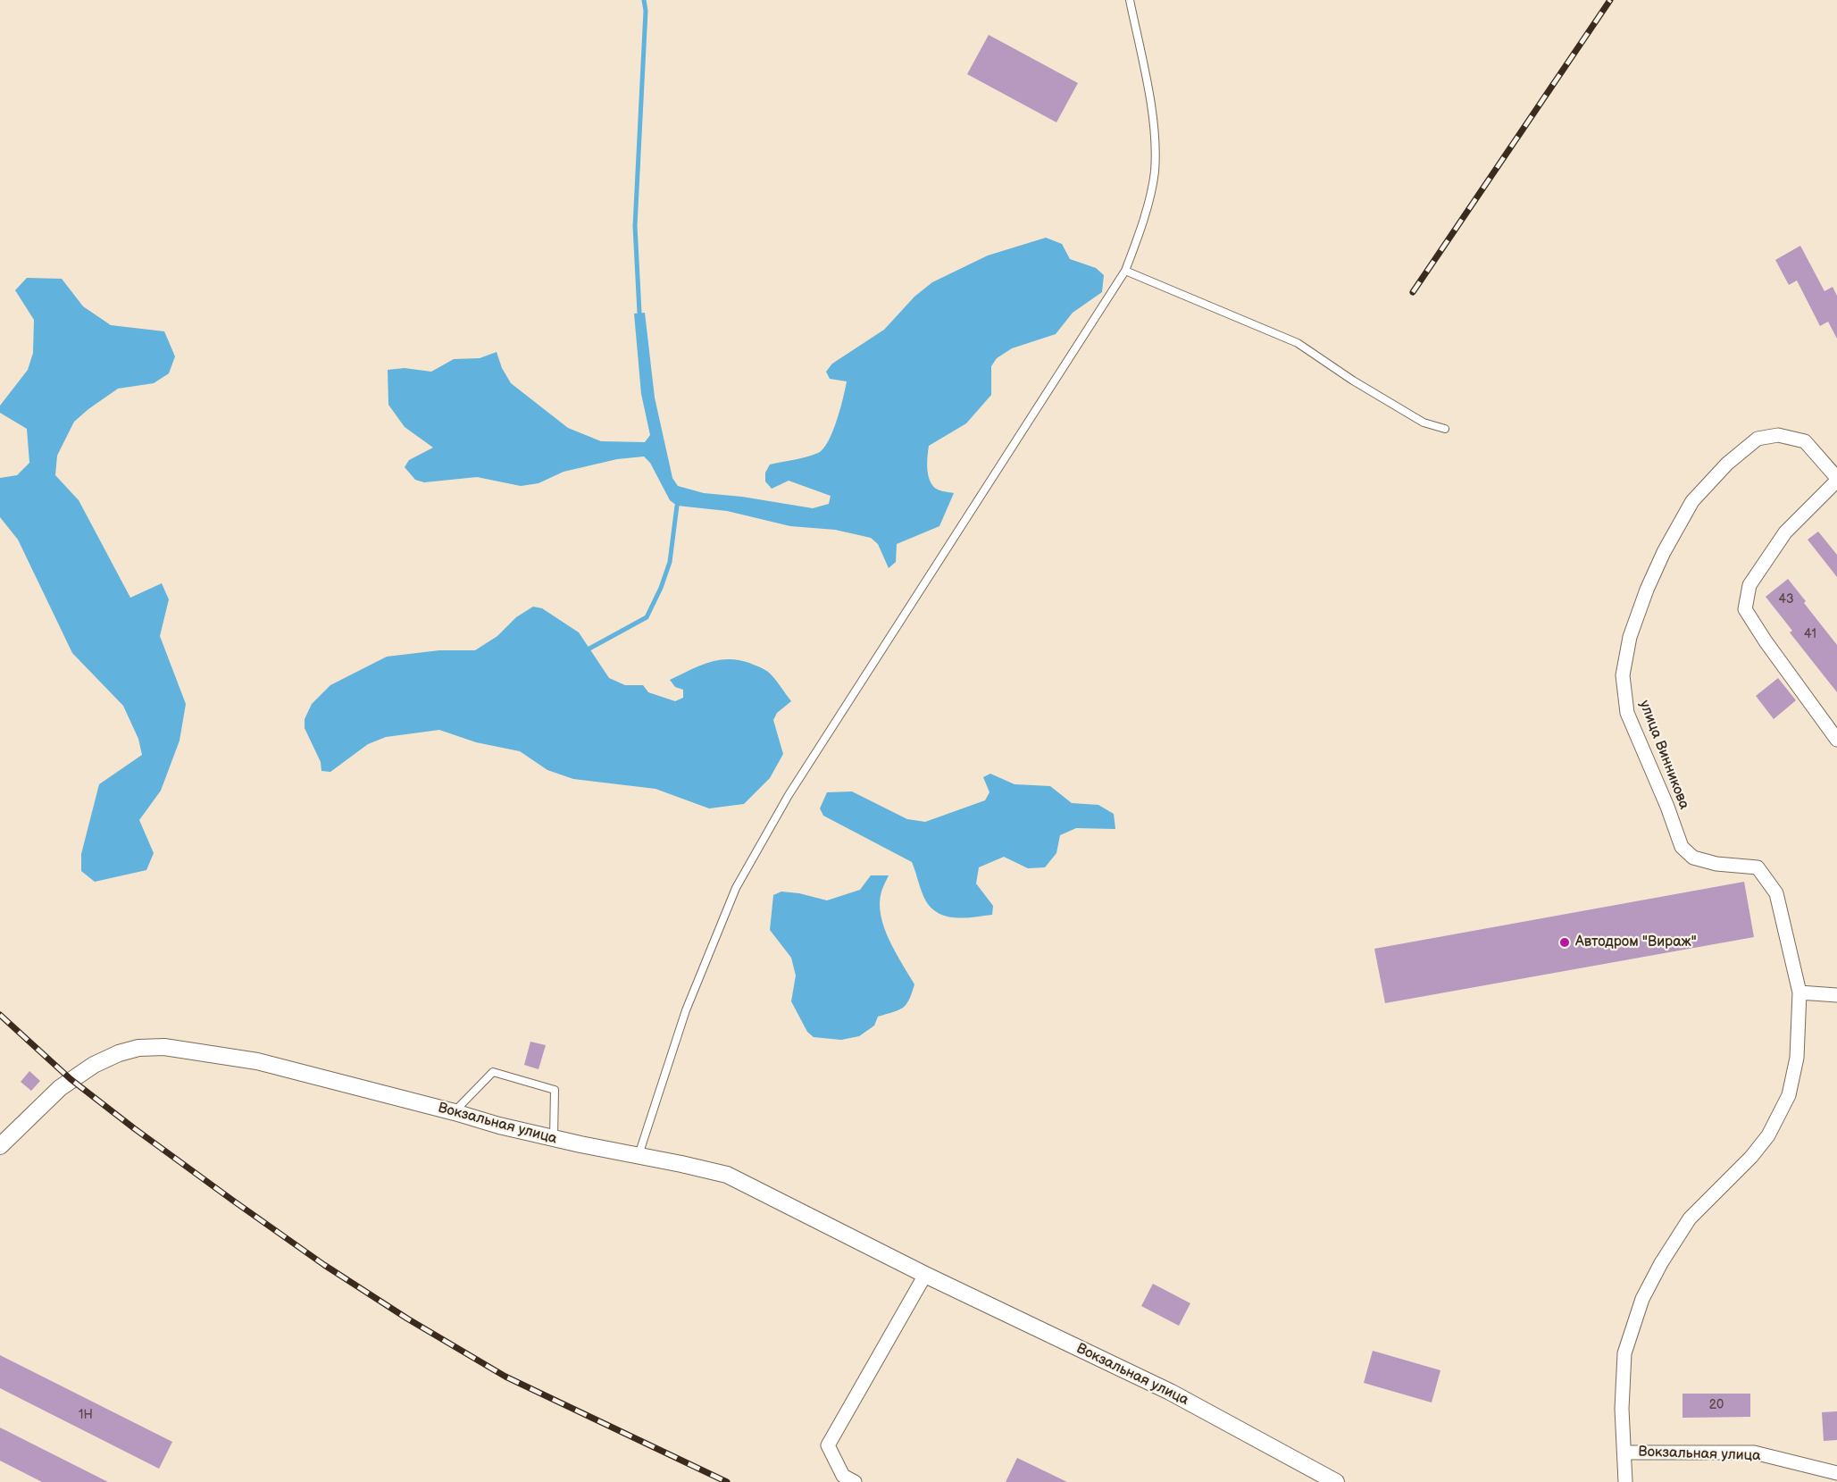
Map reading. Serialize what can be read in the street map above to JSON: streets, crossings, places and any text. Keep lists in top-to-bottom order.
{
  "streets": {
    "street": ["улица Винникова", "Вокзальная улица"]
  },
  "crossings": [
    ["улица Винникова", "Вокзальная улица"]
  ],
  "places": ["Автодром \"Вираж\""],
  "house_numbers": [
    "43",
    "41",
    "20",
    "1Н"
  ]
}
